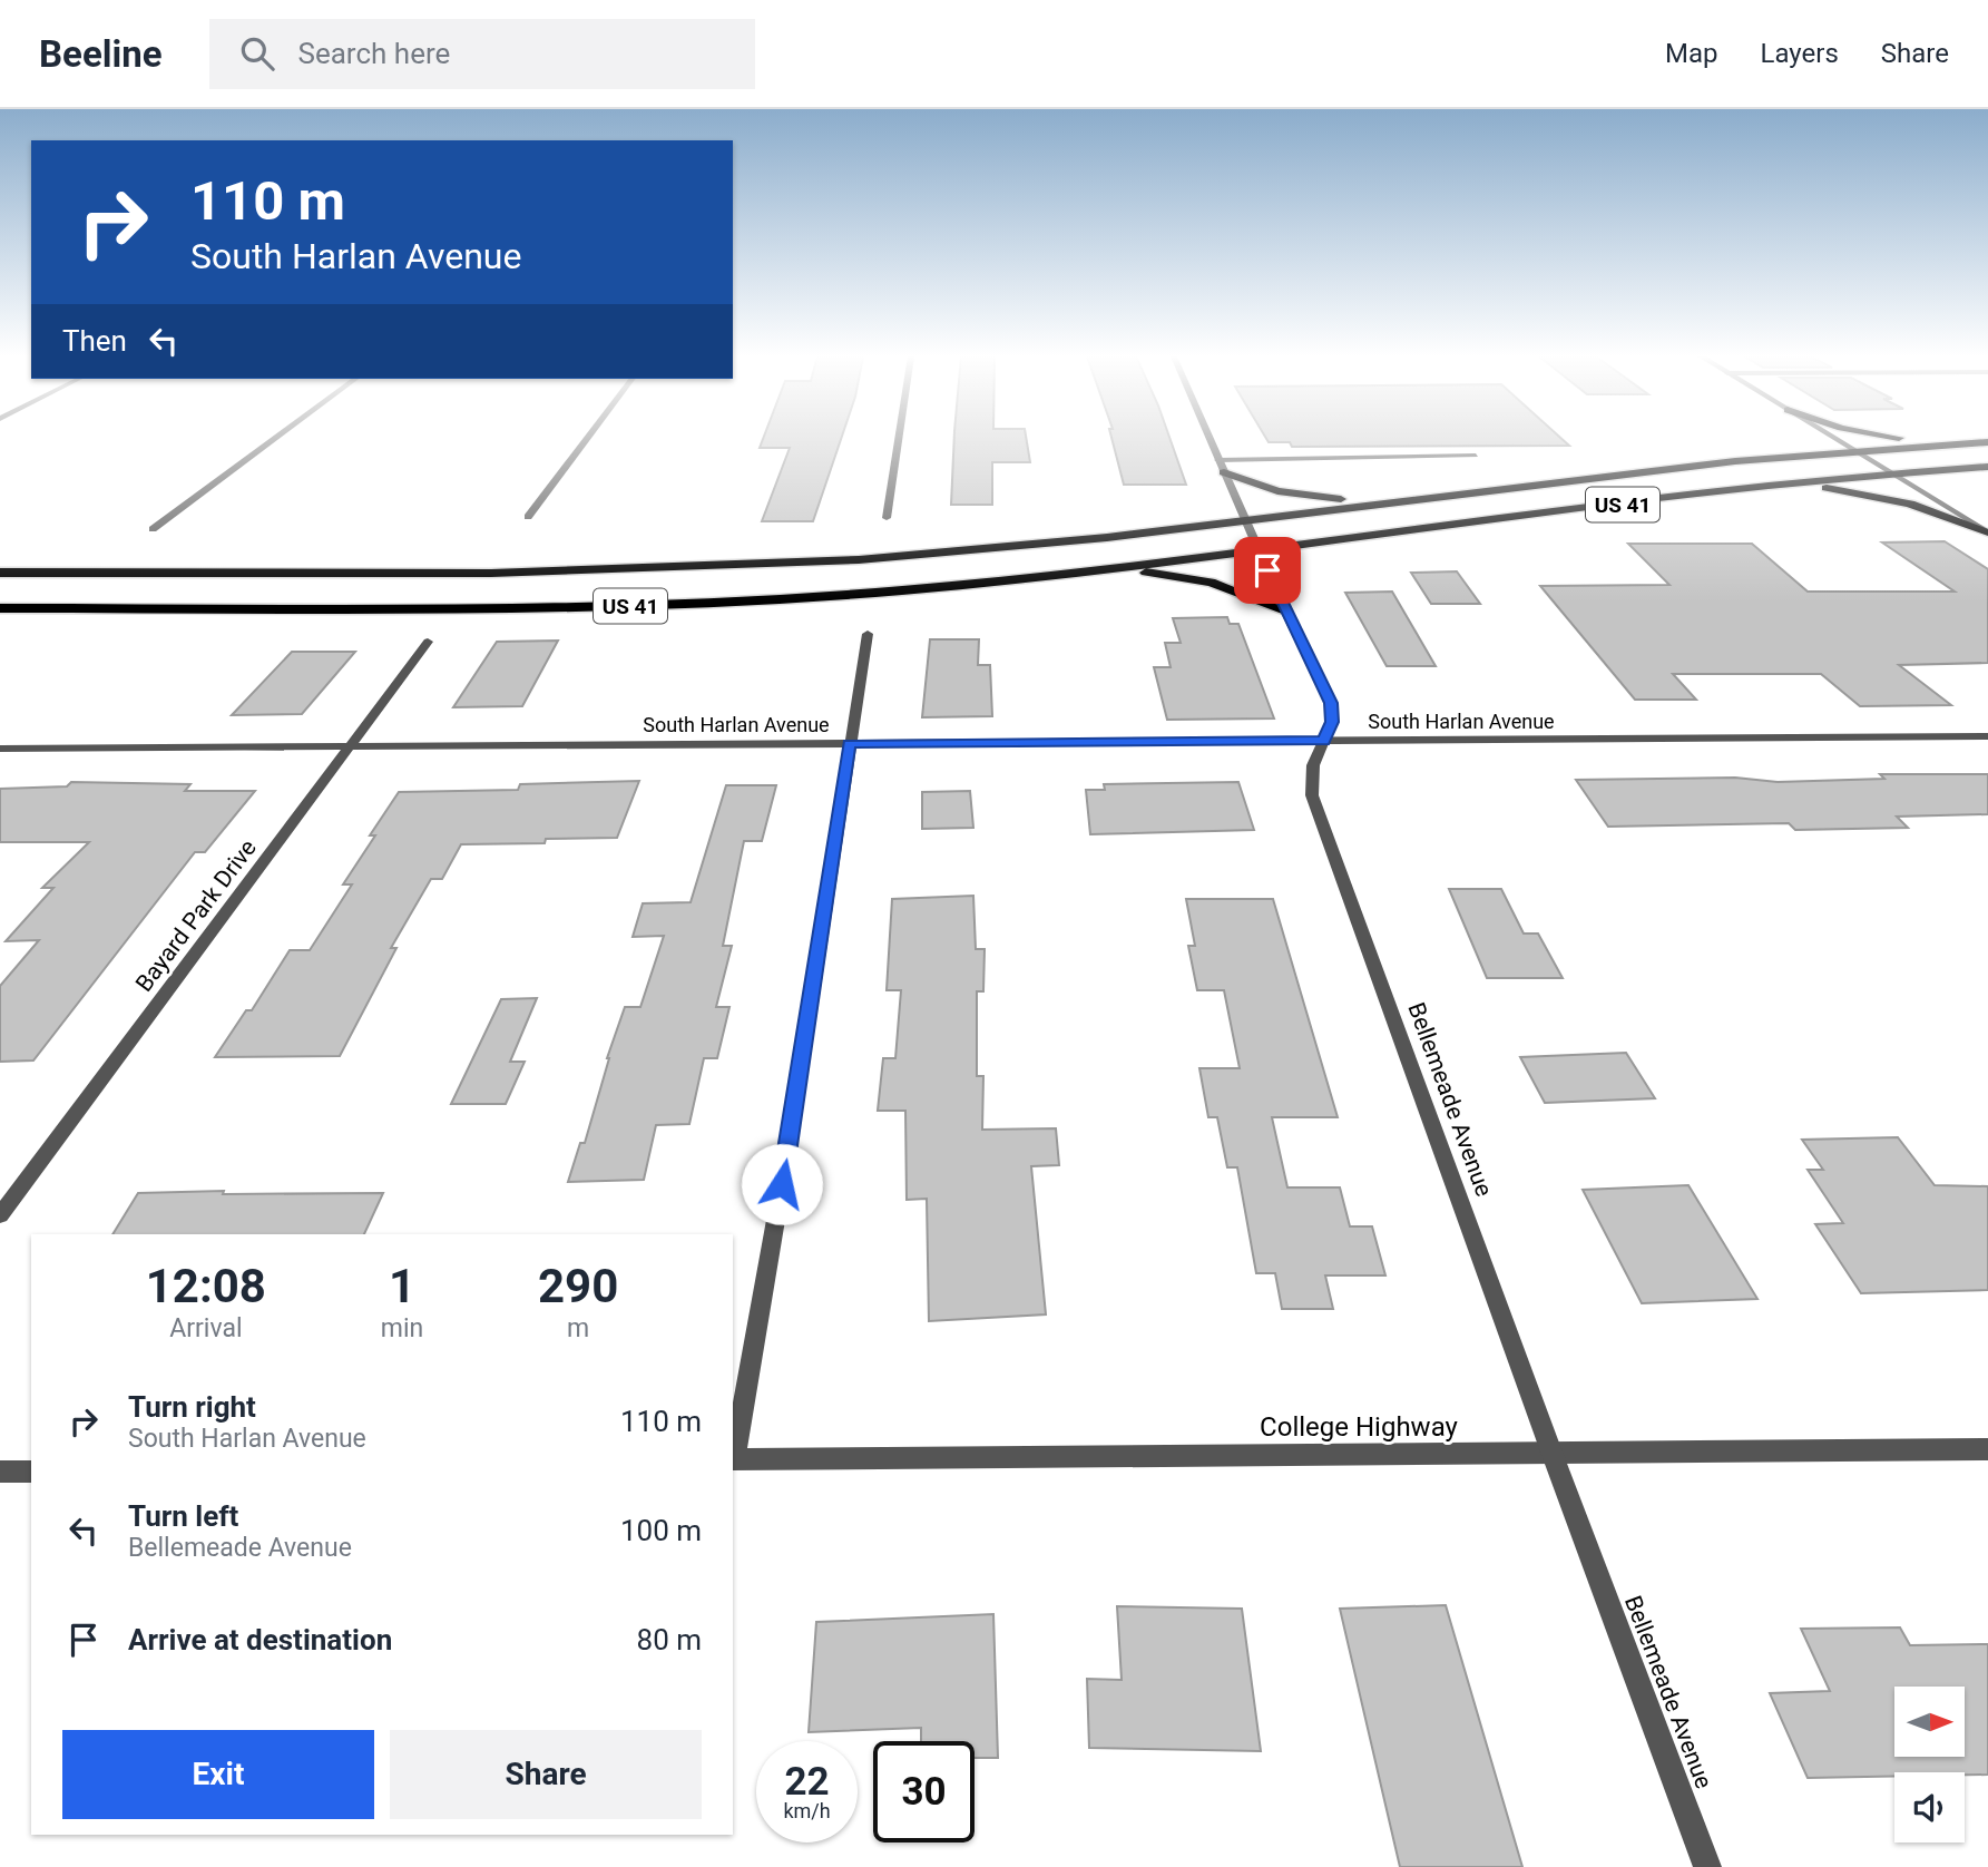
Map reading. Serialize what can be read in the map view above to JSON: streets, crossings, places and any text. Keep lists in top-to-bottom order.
{
  "streets": {
    "highway": ["US 41"],
    "street": [
      "South Harlan Avenue",
      "Bayard Park Drive",
      "Bellemeade Avenue",
      "College Highway"
    ]
  },
  "crossings": [
    ["US 41", "Bellemeade Avenue"],
    ["South Harlan Avenue", "Bayard Park Drive"],
    ["South Harlan Avenue", "Bellemeade Avenue"],
    ["Bellemeade Avenue", "College Highway"]
  ],
  "north": "right",
  "page": {
    "header": "Beeline",
    "search": "Search here",
    "nav": ["Map", "Layers", "Share"],
    "turn": ["110 m", "South Harlan Avenue"],
    "then": "Then",
    "eta": [
      "12:08",
      "Arrival",
      "1",
      "min",
      "290",
      "m"
    ],
    "list": [
      {
        "name": "Turn right",
        "note": "South Harlan Avenue",
        "value": "110 m"
      },
      {
        "name": "Turn left",
        "note": "Bellemeade Avenue",
        "value": "100 m"
      },
      {
        "name": "Arrive at destination",
        "value": "80 m"
      }
    ],
    "buttons": ["Exit", "Share"],
    "speed": "22 km/h",
    "limit": "30"
  }
}
